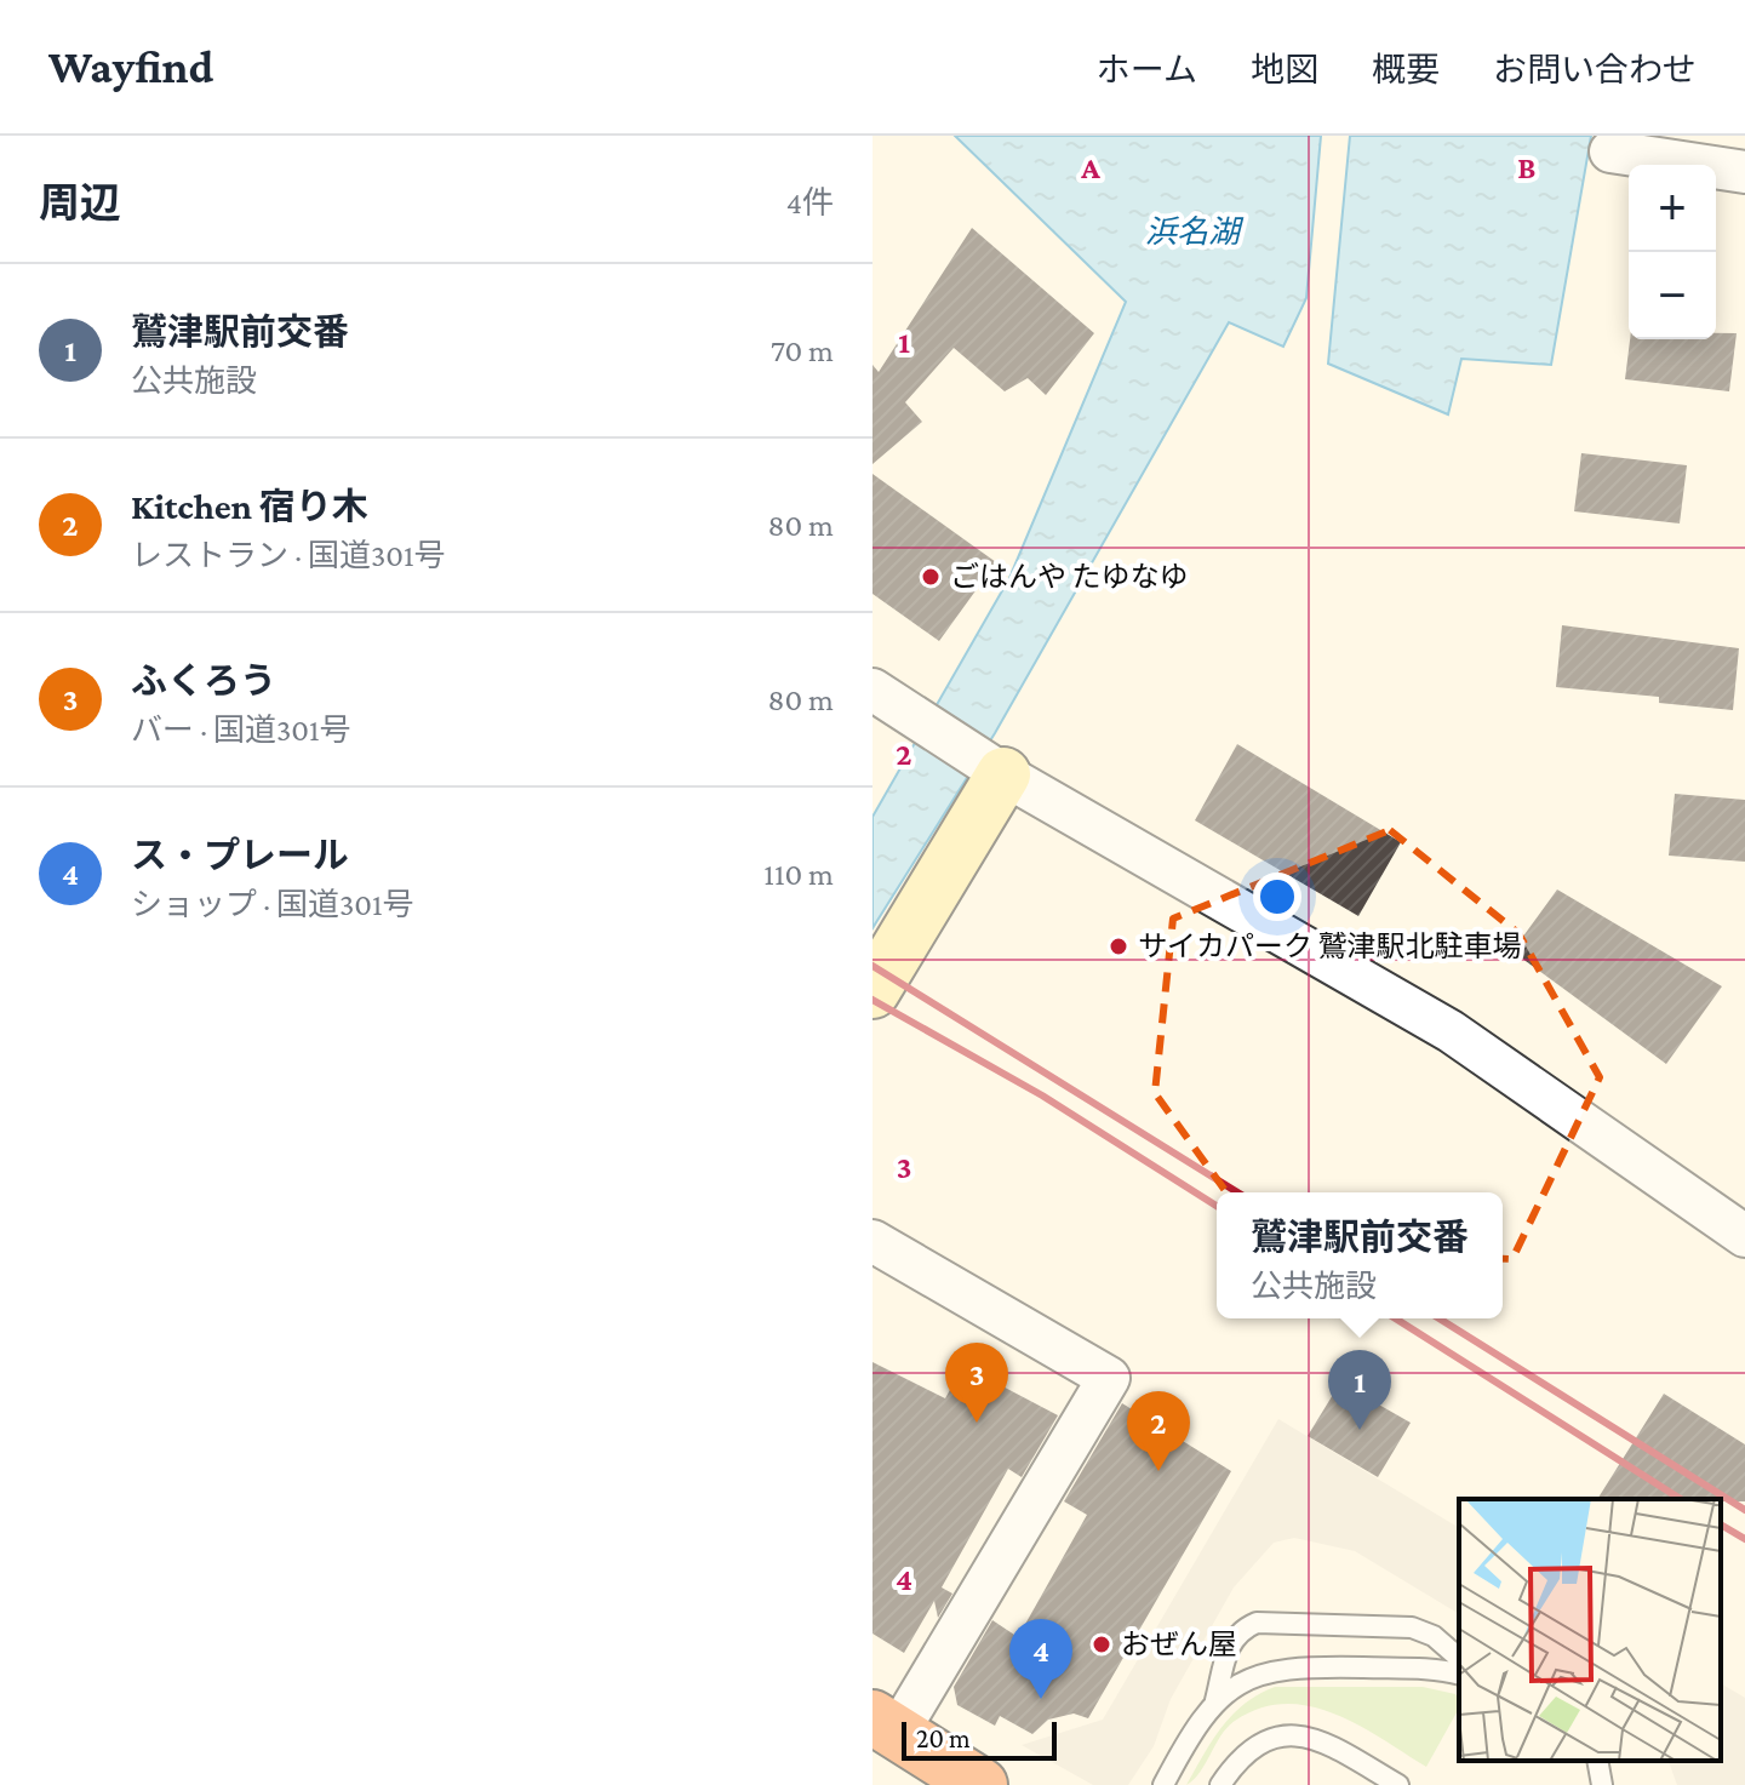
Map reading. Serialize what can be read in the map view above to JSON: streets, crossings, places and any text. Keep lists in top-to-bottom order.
{
  "water": ["浜名湖"],
  "places": ["ごはんや たゆなゆ", "サイカパーク 鷲津駅北駐車場", "おぜん屋"],
  "scale_bar": "20 m",
  "page": {
    "header": "Wayfind",
    "nav": [
      "ホーム",
      "地図",
      "概要",
      "お問い合わせ"
    ],
    "heading": ["周辺", "4件"],
    "map_buttons": ["+", "−"],
    "list": [
      {
        "mark": "1",
        "name": "鷲津駅前交番",
        "note": "公共施設",
        "value": "70 m"
      },
      {
        "mark": "2",
        "name": "Kitchen 宿り木",
        "note": "レストラン · 国道301号",
        "value": "80 m"
      },
      {
        "mark": "3",
        "name": "ふくろう",
        "note": "バー · 国道301号",
        "value": "80 m"
      },
      {
        "mark": "4",
        "name": "ス・プレール",
        "note": "ショップ · 国道301号",
        "value": "110 m"
      }
    ],
    "popup": ["鷲津駅前交番", "公共施設"],
    "pins": [
      "3",
      "1",
      "2",
      "4"
    ],
    "scale": "20 m"
  },
  "grid": {
    "columns": ["A", "B"],
    "rows": [
      "1",
      "2",
      "3",
      "4"
    ]
  }
}
